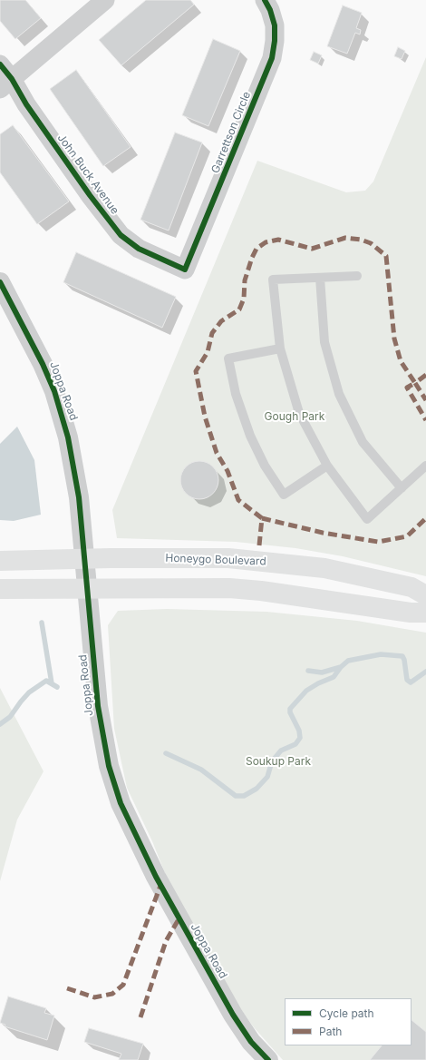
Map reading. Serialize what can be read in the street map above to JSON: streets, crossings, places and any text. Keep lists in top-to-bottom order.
{
  "streets": {
    "main road": ["Honeygo Boulevard"],
    "street": ["Garrettson Circle", "John Buck Avenue", "Joppa Road"]
  },
  "crossings": [
    ["Garrettson Circle", "John Buck Avenue"],
    ["Joppa Road", "Honeygo Boulevard"]
  ],
  "parks": ["Gough Park", "Soukup Park"],
  "legend": ["Cycle path", "Path"]
}
